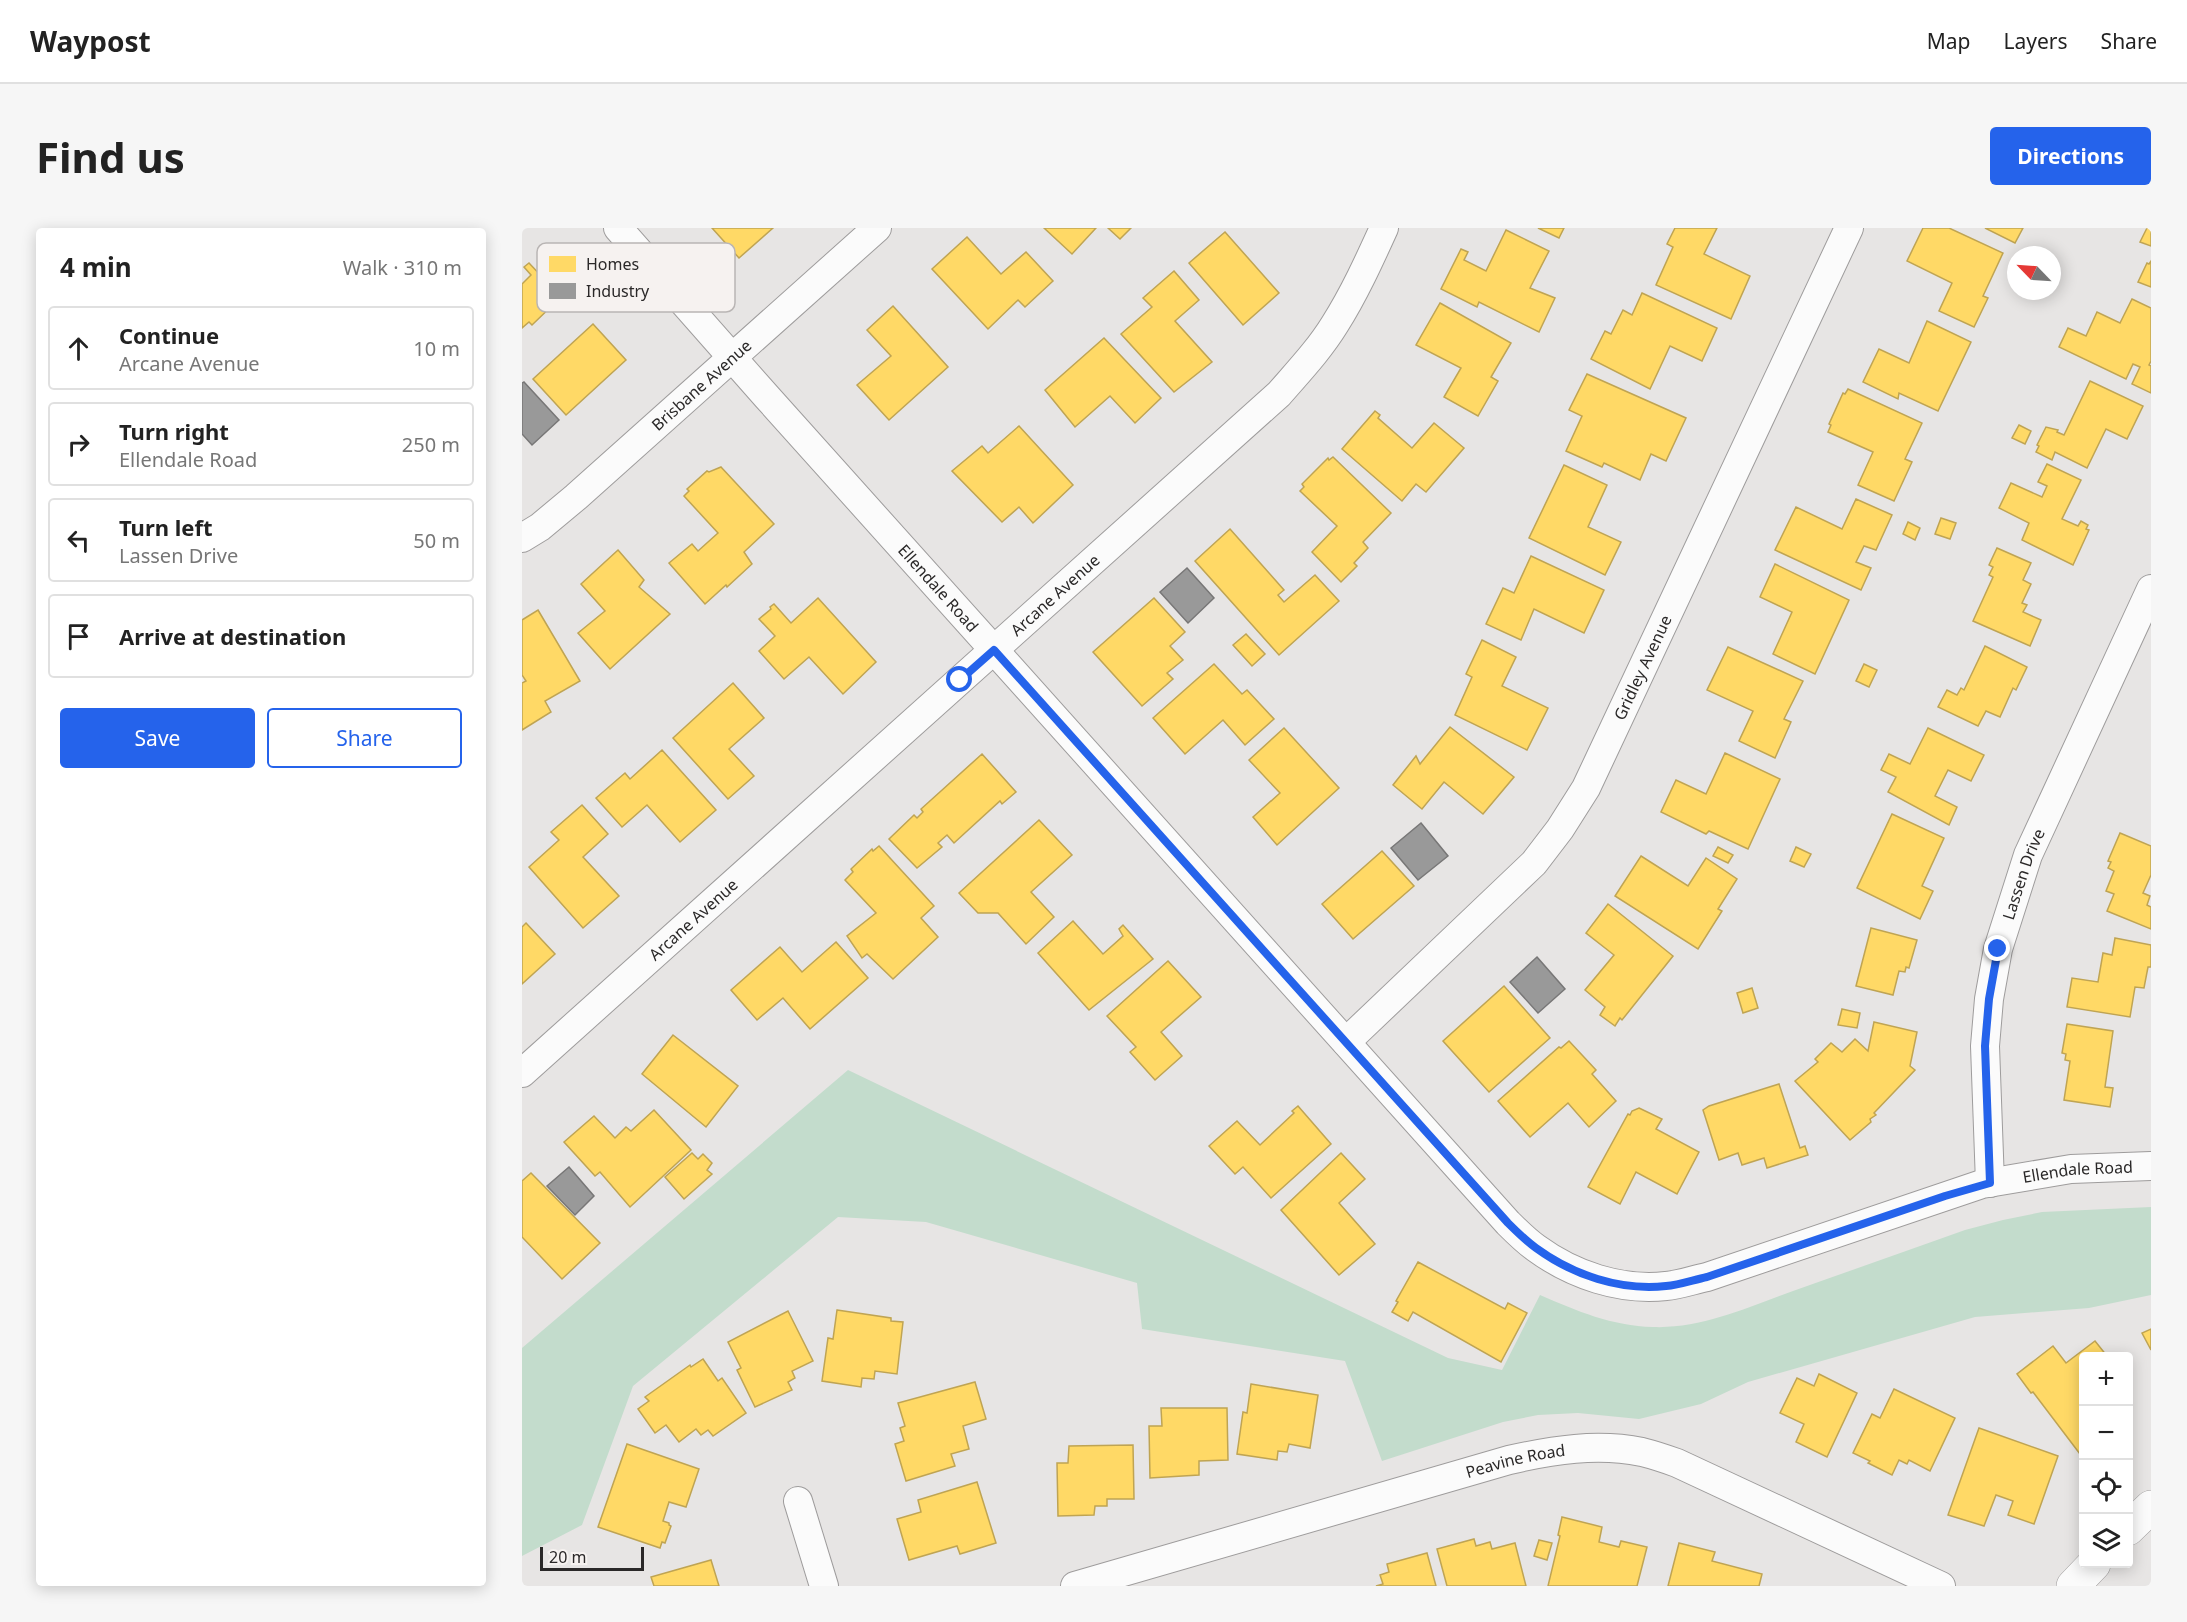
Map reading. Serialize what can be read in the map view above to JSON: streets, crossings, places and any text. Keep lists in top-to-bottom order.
{
  "streets": {
    "street": [
      "Brisbane Avenue",
      "Ellendale Road",
      "Arcane Avenue",
      "Gridley Avenue",
      "Lassen Drive",
      "Peavine Road"
    ]
  },
  "crossings": [
    ["Brisbane Avenue", "Ellendale Road"],
    ["Ellendale Road", "Arcane Avenue"],
    ["Ellendale Road", "Gridley Avenue"],
    ["Ellendale Road", "Lassen Drive"]
  ],
  "legend": ["Homes", "Industry"],
  "scale_bar": "20 m",
  "north": "top left",
  "page": {
    "header": "Waypost",
    "nav": ["Map", "Layers", "Share"],
    "buttons": [
      "Directions",
      ["Save", "Share"]
    ],
    "title": "Find us",
    "heading": ["4 min", "Walk · 310 m"],
    "list": [
      ["Continue", "Arcane Avenue", "10 m"],
      ["Turn right", "Ellendale Road", "250 m"],
      ["Turn left", "Lassen Drive", "50 m"],
      "Arrive at destination"
    ],
    "map_buttons": ["+", "−"],
    "scale": "20 m"
  }
}
